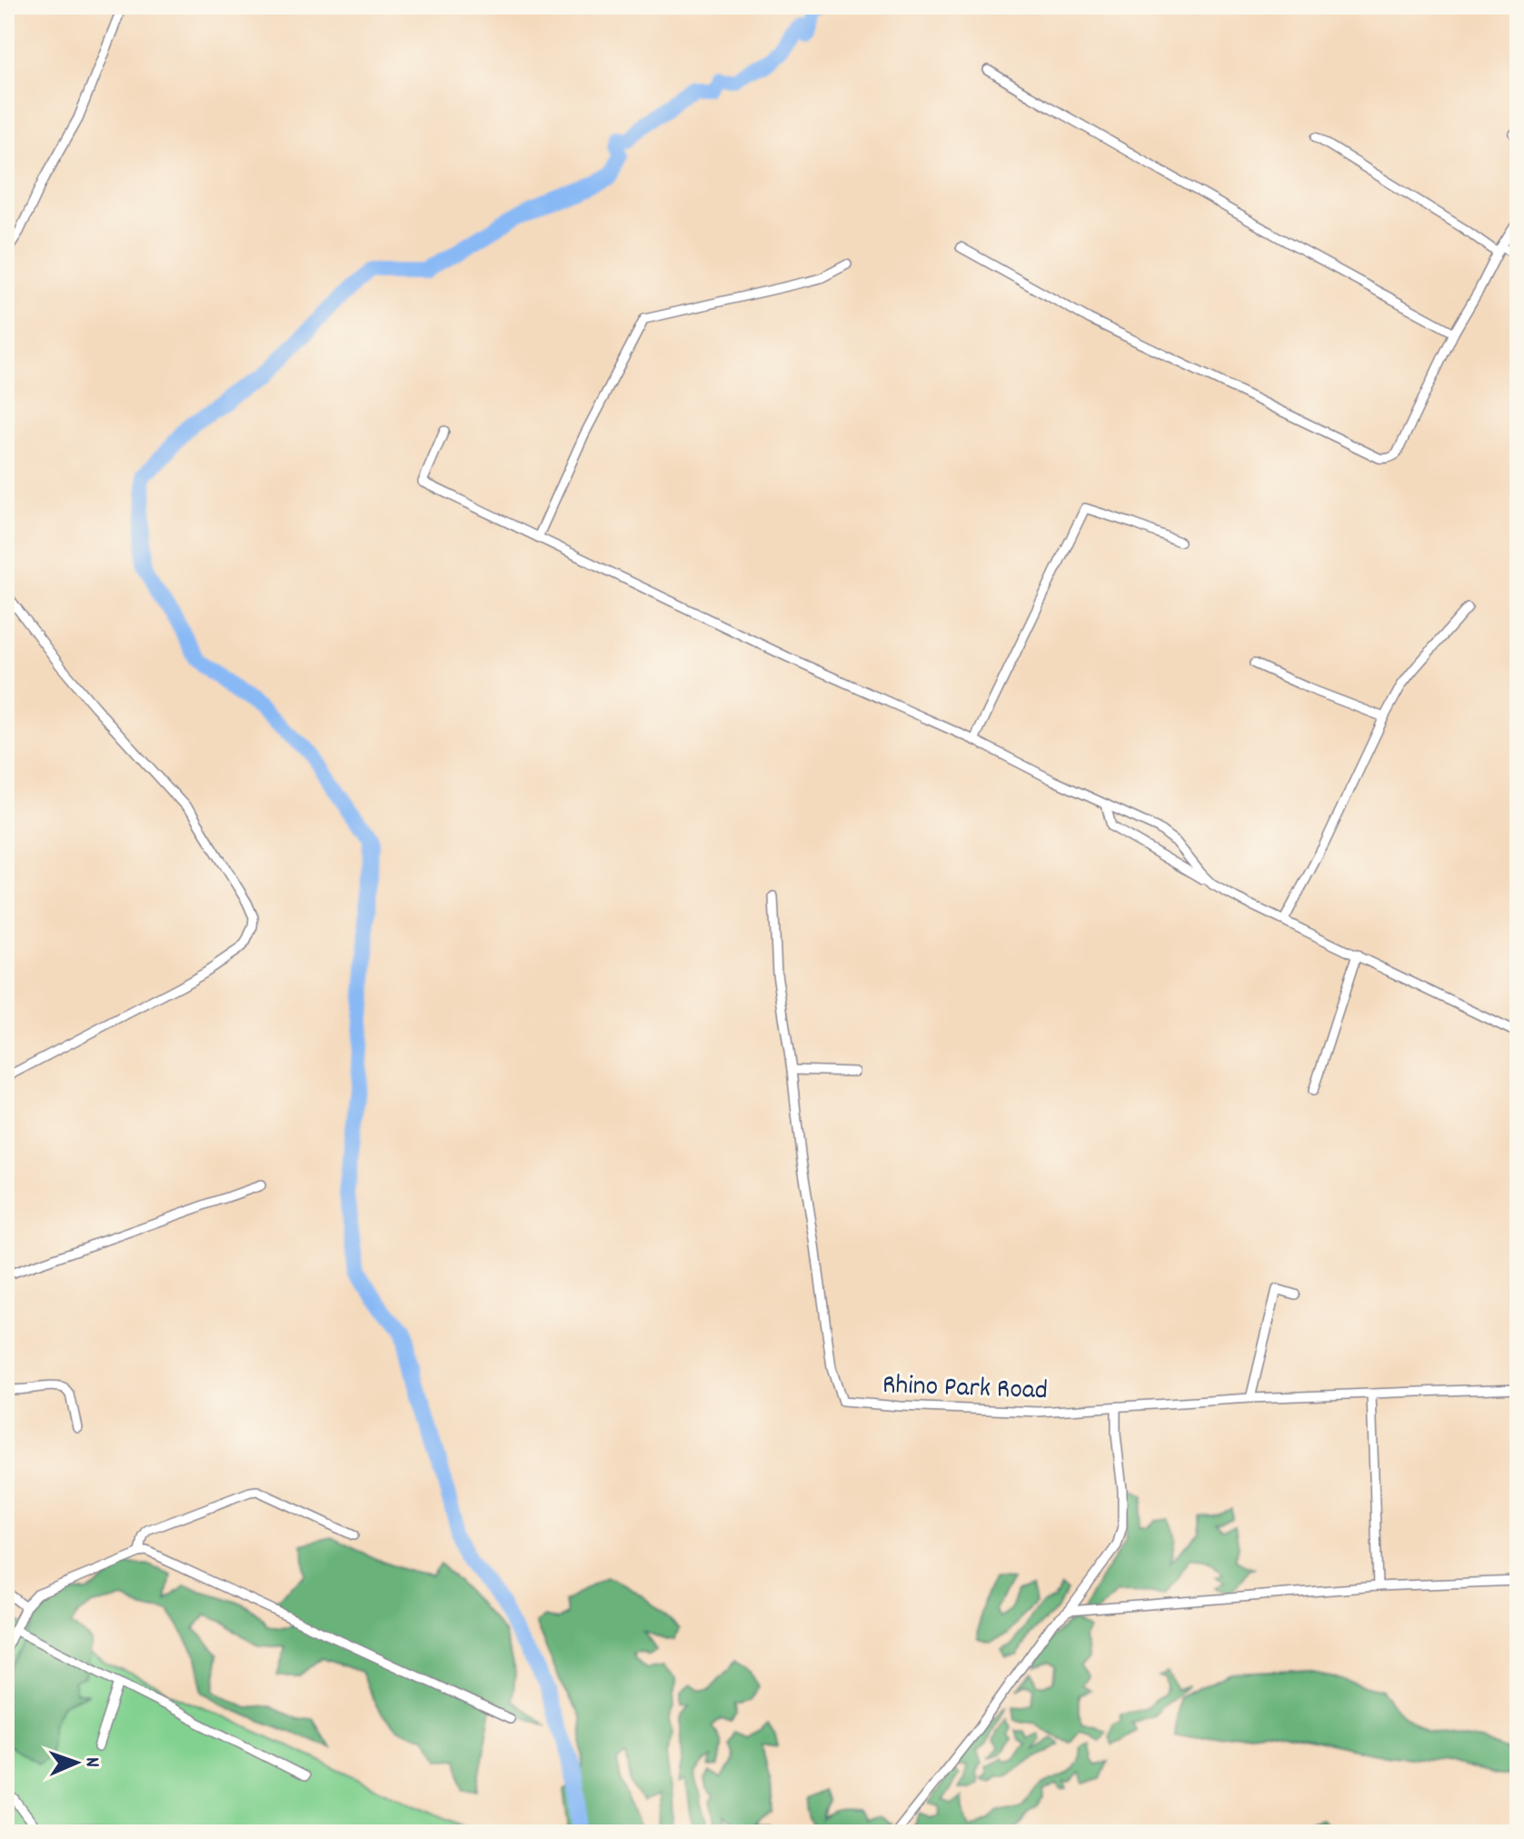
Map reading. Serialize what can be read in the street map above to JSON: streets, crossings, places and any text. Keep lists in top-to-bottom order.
{
  "streets": {
    "street": ["Rhino Park Road"]
  },
  "north": "right"
}
